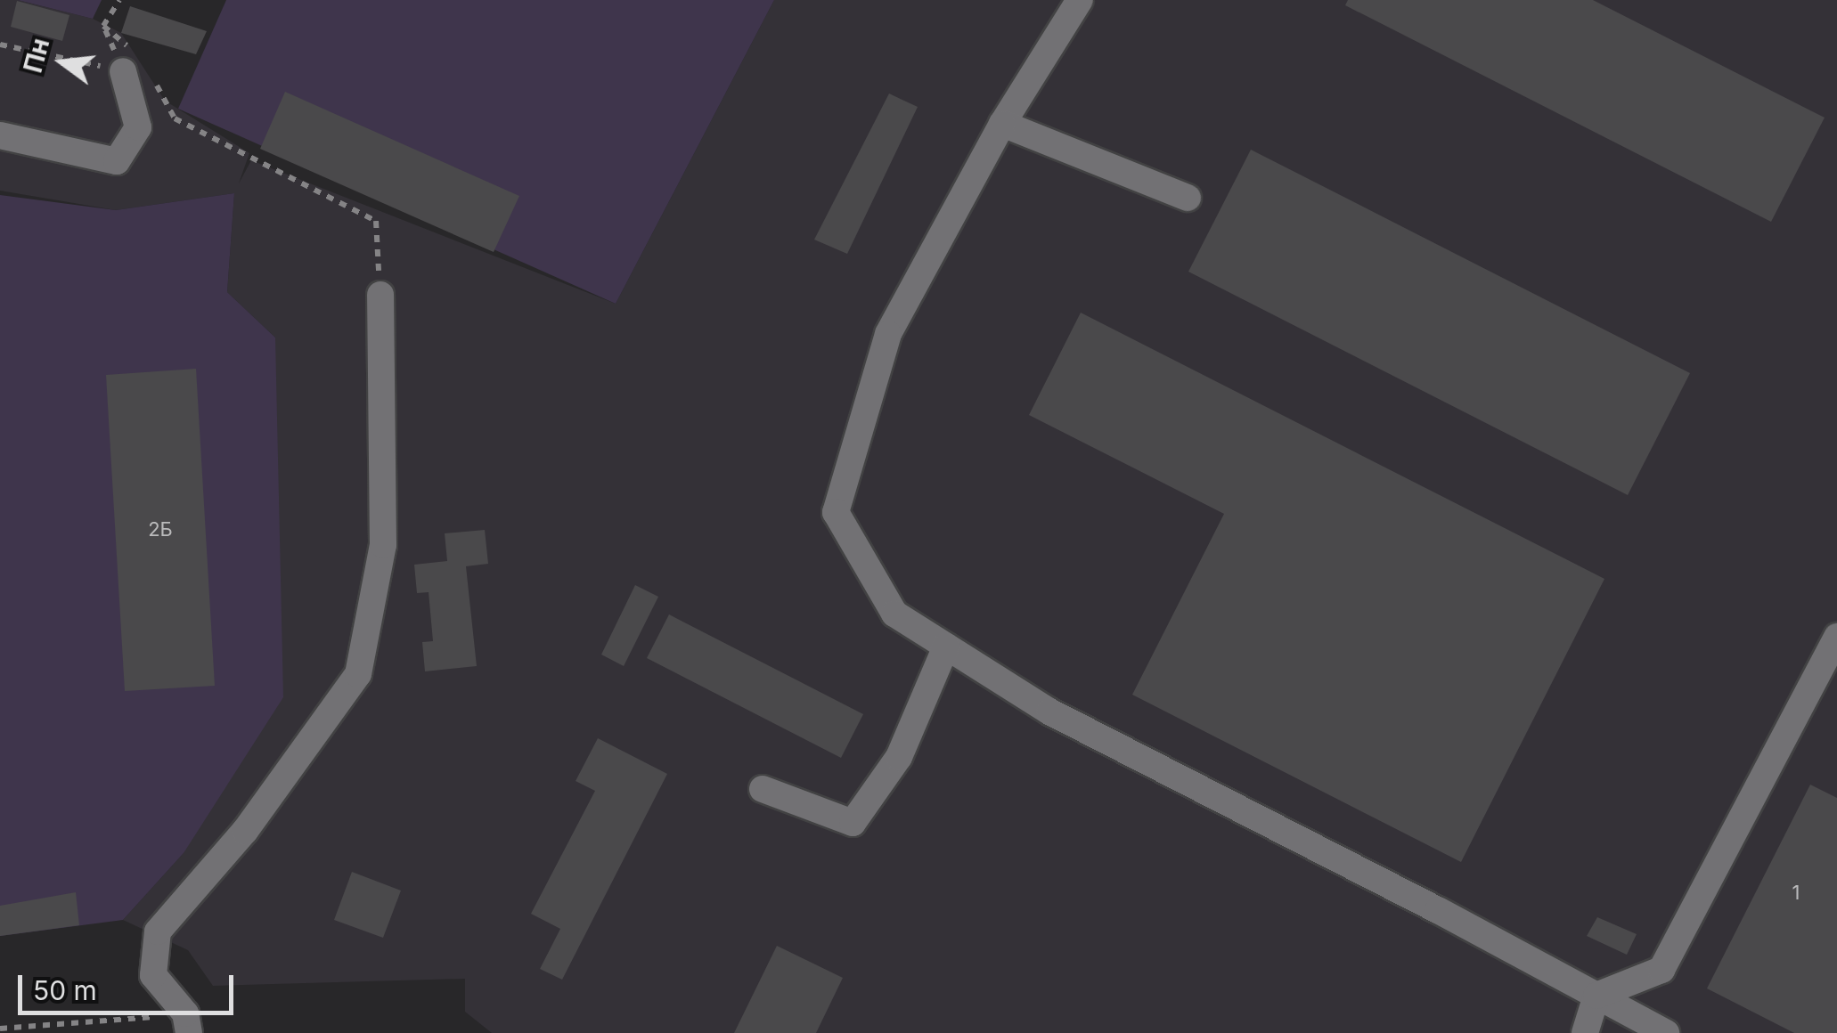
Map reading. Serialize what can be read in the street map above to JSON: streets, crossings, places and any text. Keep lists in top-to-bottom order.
{
  "house_numbers": ["2Б", "1"],
  "scale_bar": "50 m",
  "north": "left"
}
